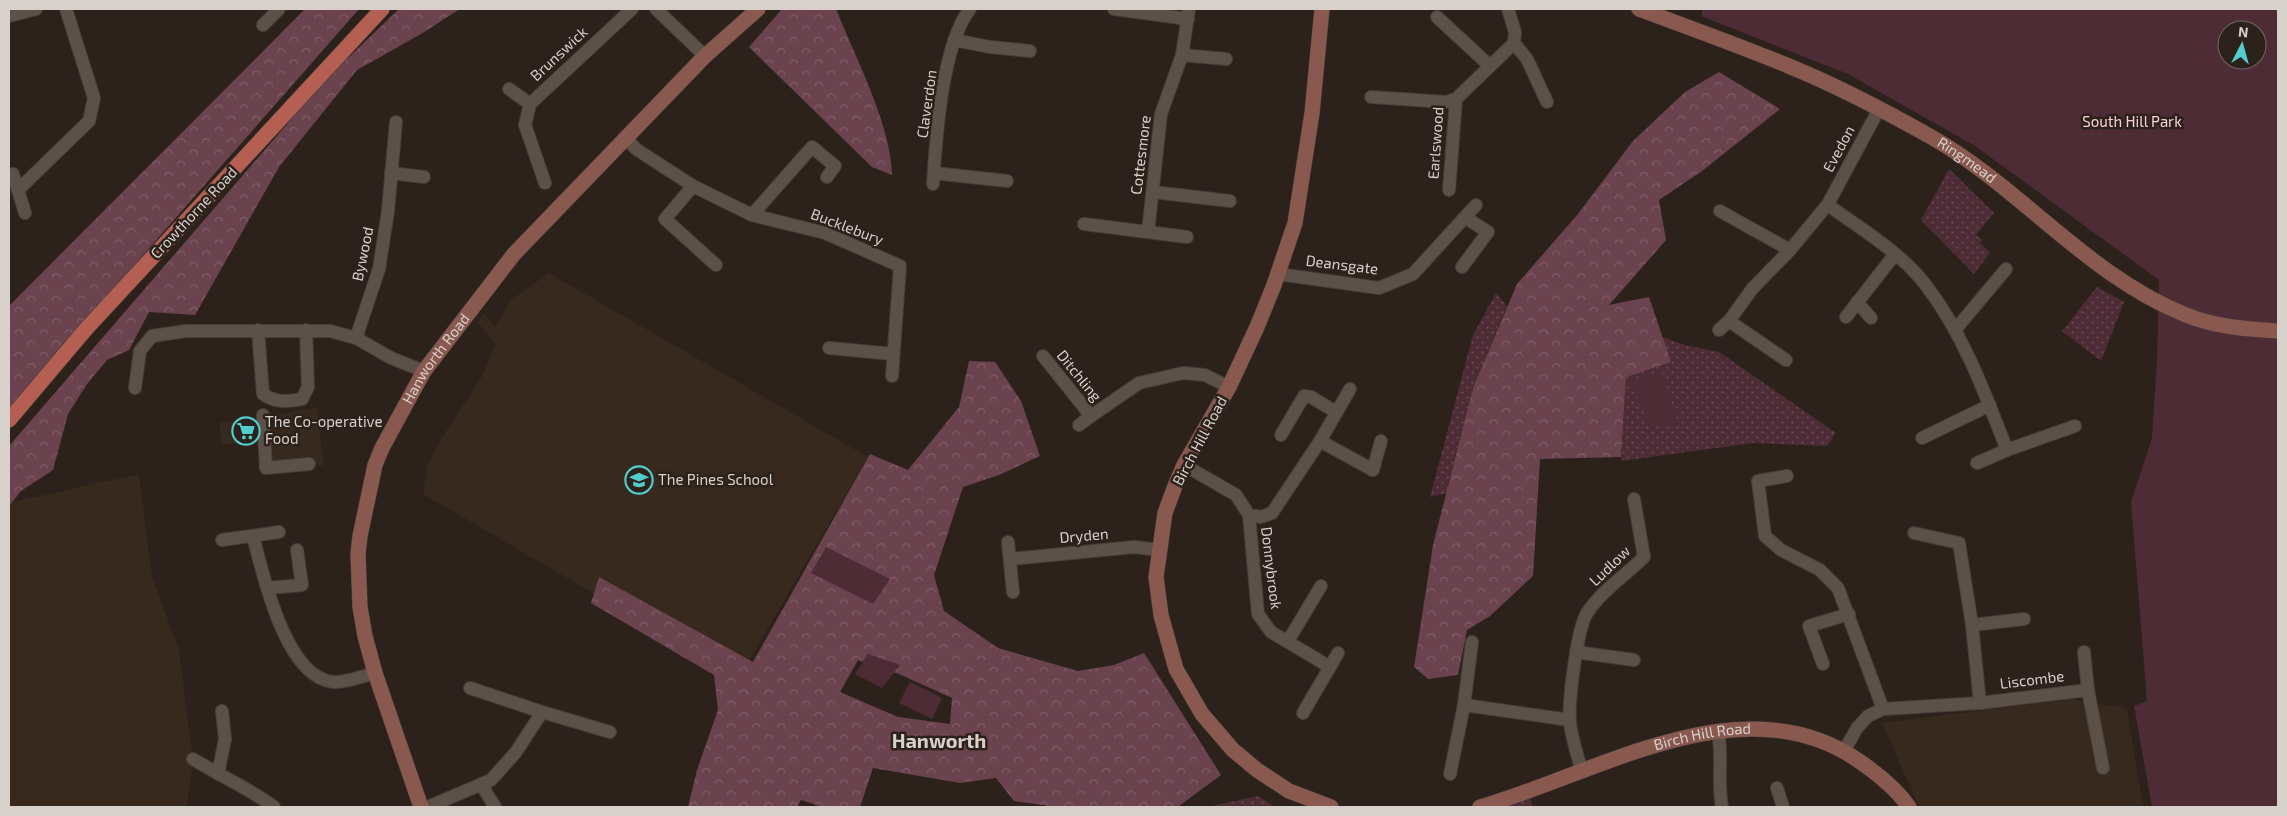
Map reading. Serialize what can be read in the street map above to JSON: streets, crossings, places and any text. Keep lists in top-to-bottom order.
{
  "streets": {
    "main road": ["Crowthorne Road"],
    "street": [
      "Brunswick",
      "Claverdon",
      "Earlswood",
      "Evedon",
      "Cottesmore",
      "Ringmead",
      "Bucklebury",
      "Bywood",
      "Deansgate",
      "Hanworth Road",
      "Ditchling",
      "Birch Hill Road",
      "Dryden",
      "Ludlow",
      "Donnybrook",
      "Liscombe"
    ]
  },
  "crossings": [
    ["Evedon", "Ringmead"],
    ["Bucklebury", "Hanworth Road"],
    ["Deansgate", "Birch Hill Road"],
    ["Ditchling", "Birch Hill Road"],
    ["Birch Hill Road", "Dryden"],
    ["Birch Hill Road", "Ludlow"],
    ["Birch Hill Road", "Donnybrook"],
    ["Birch Hill Road", "Liscombe"]
  ],
  "districts": ["Hanworth"],
  "parks": ["South Hill Park"],
  "places": {
    "supermarket": ["The Co-operative Food"],
    "school or university": ["The Pines School"]
  },
  "north": "top"
}
